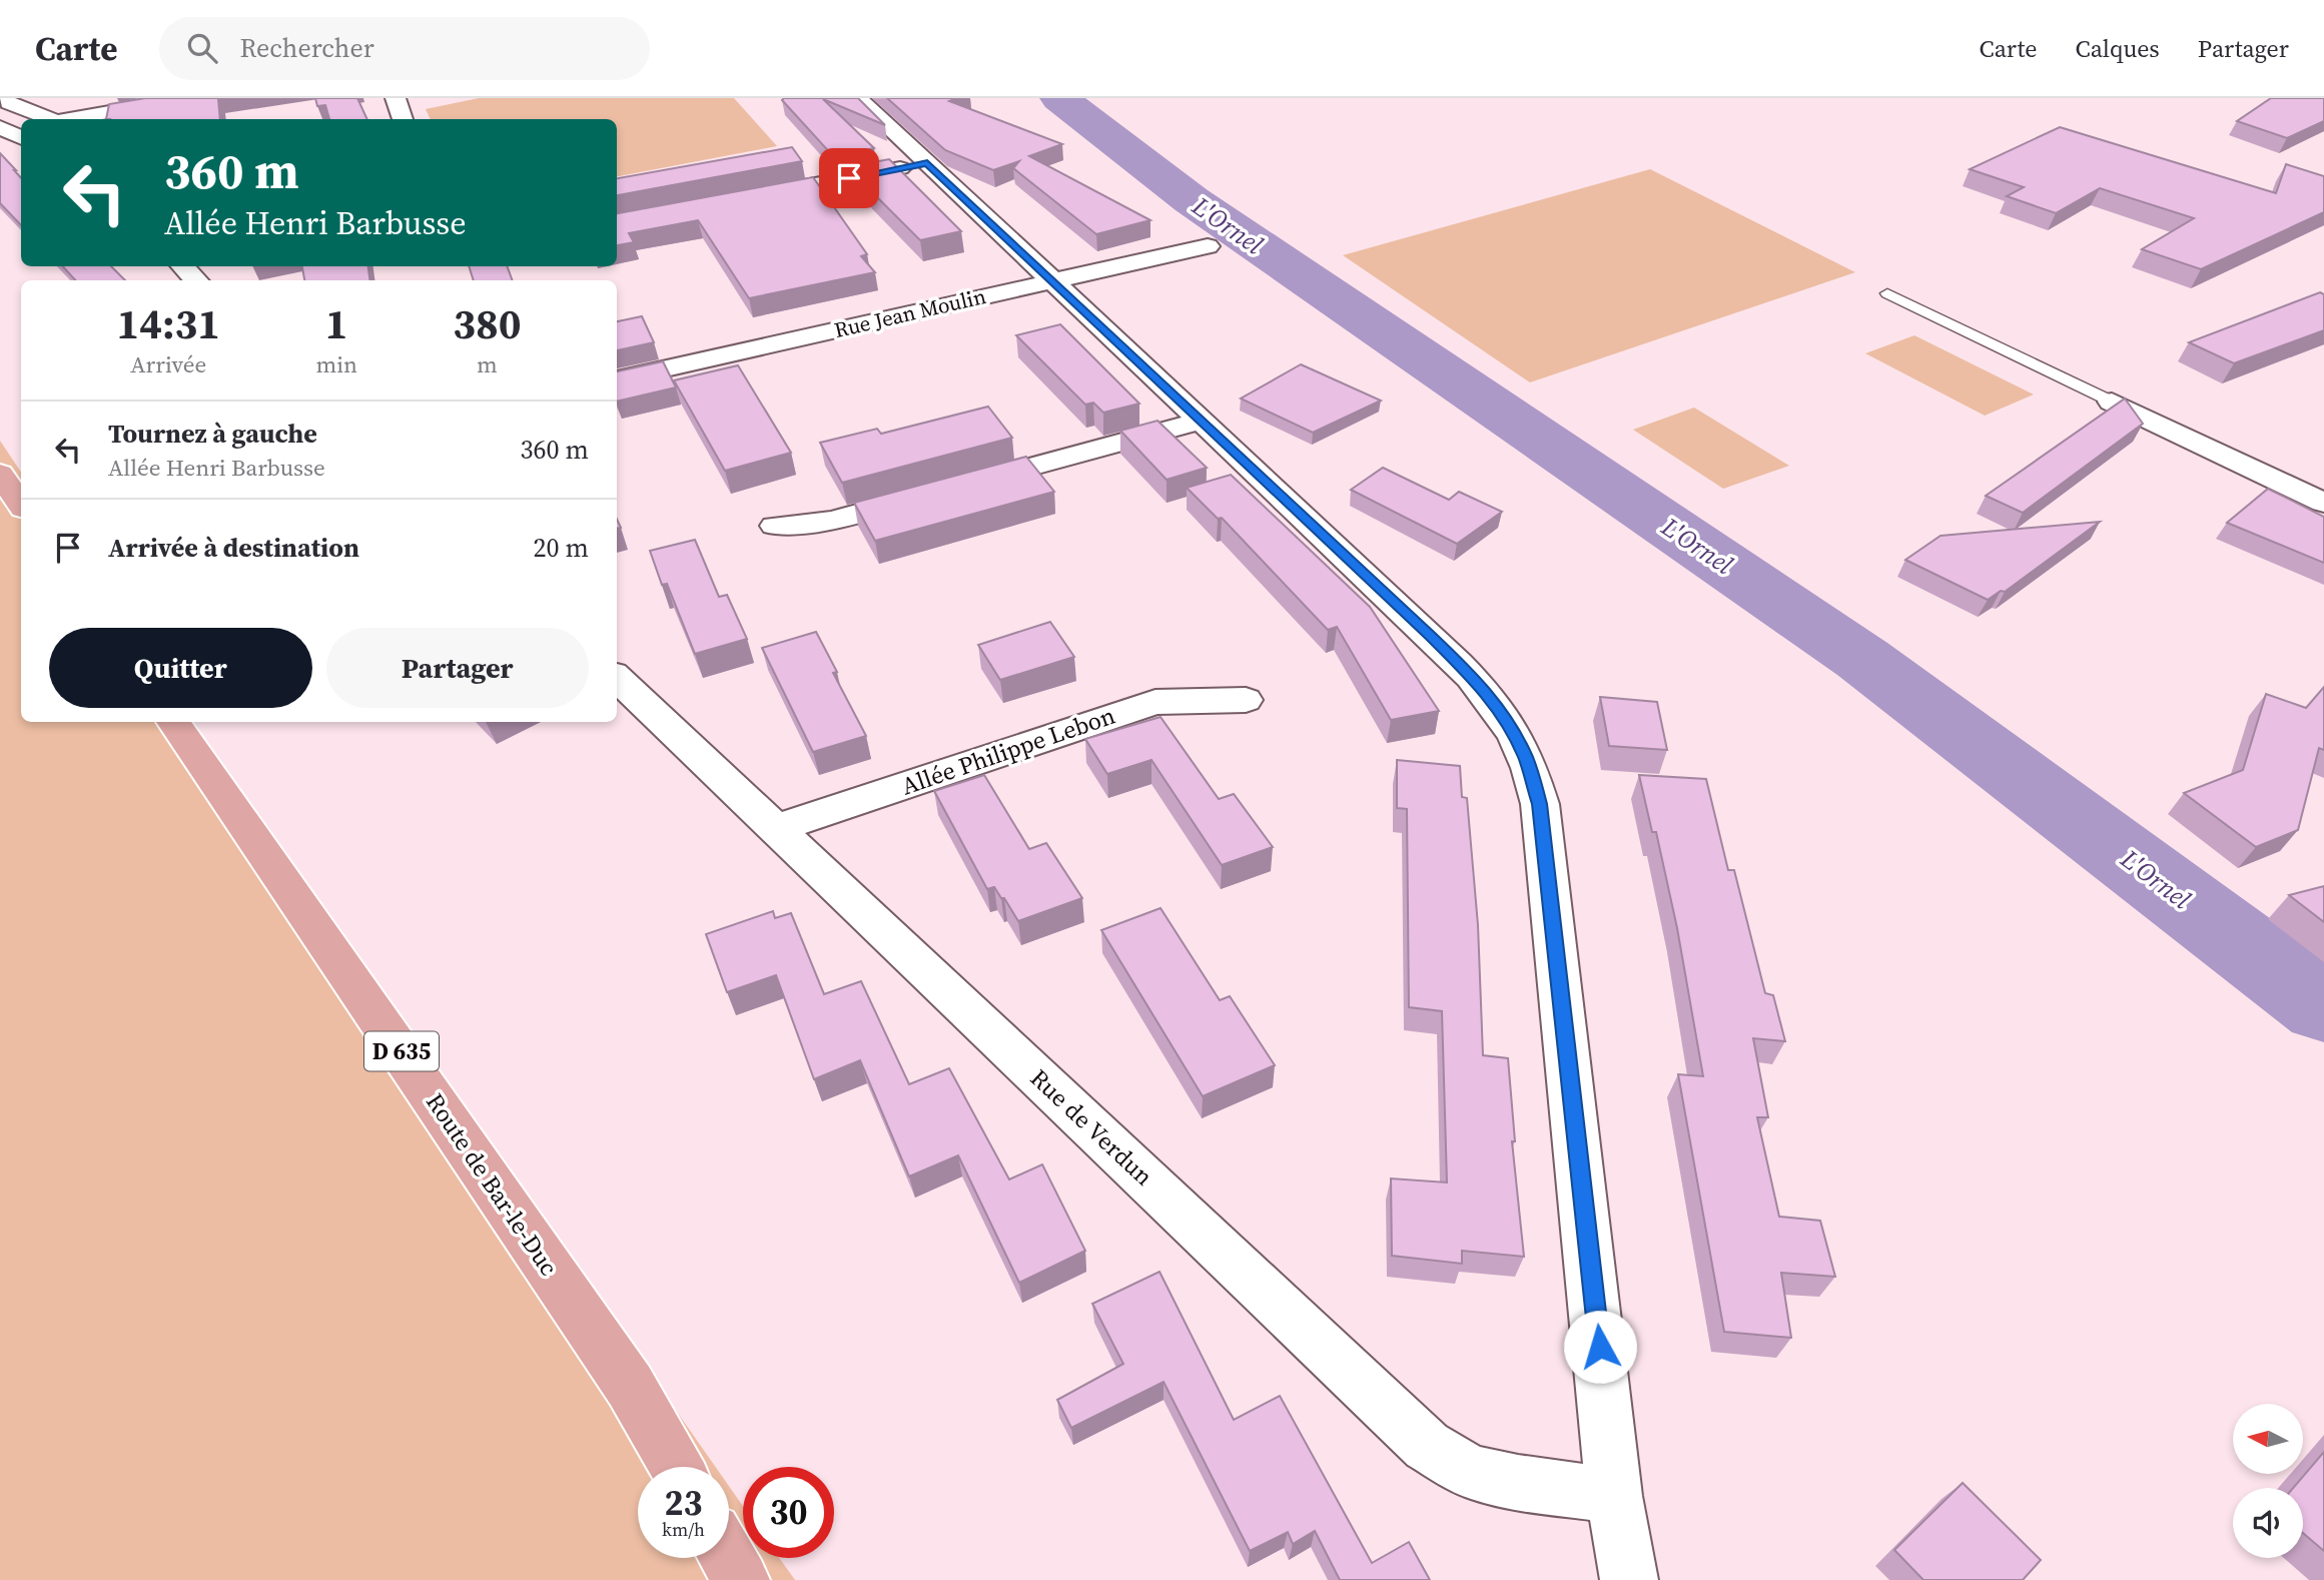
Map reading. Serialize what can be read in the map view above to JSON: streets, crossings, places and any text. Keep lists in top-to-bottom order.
{
  "streets": {
    "main road": ["D 635", "Route de Bar-le-Duc"],
    "street": ["Rue Jean Moulin", "Allée Philippe Lebon", "Rue de Verdun"]
  },
  "crossings": [
    ["Allée Philippe Lebon", "Rue de Verdun"]
  ],
  "water": ["L'Ornel"],
  "north": "left",
  "page": {
    "header": "Carte",
    "search": "Rechercher",
    "nav": ["Carte", "Calques", "Partager"],
    "turn": ["360 m", "Allée Henri Barbusse"],
    "eta": [
      "14:31",
      "Arrivée",
      "1",
      "min",
      "380",
      "m"
    ],
    "list": [
      {
        "name": "Tournez à gauche",
        "note": "Allée Henri Barbusse",
        "value": "360 m"
      },
      {
        "name": "Arrivée à destination",
        "value": "20 m"
      }
    ],
    "buttons": ["Quitter", "Partager"],
    "speed": "23 km/h",
    "limit": "30"
  }
}
